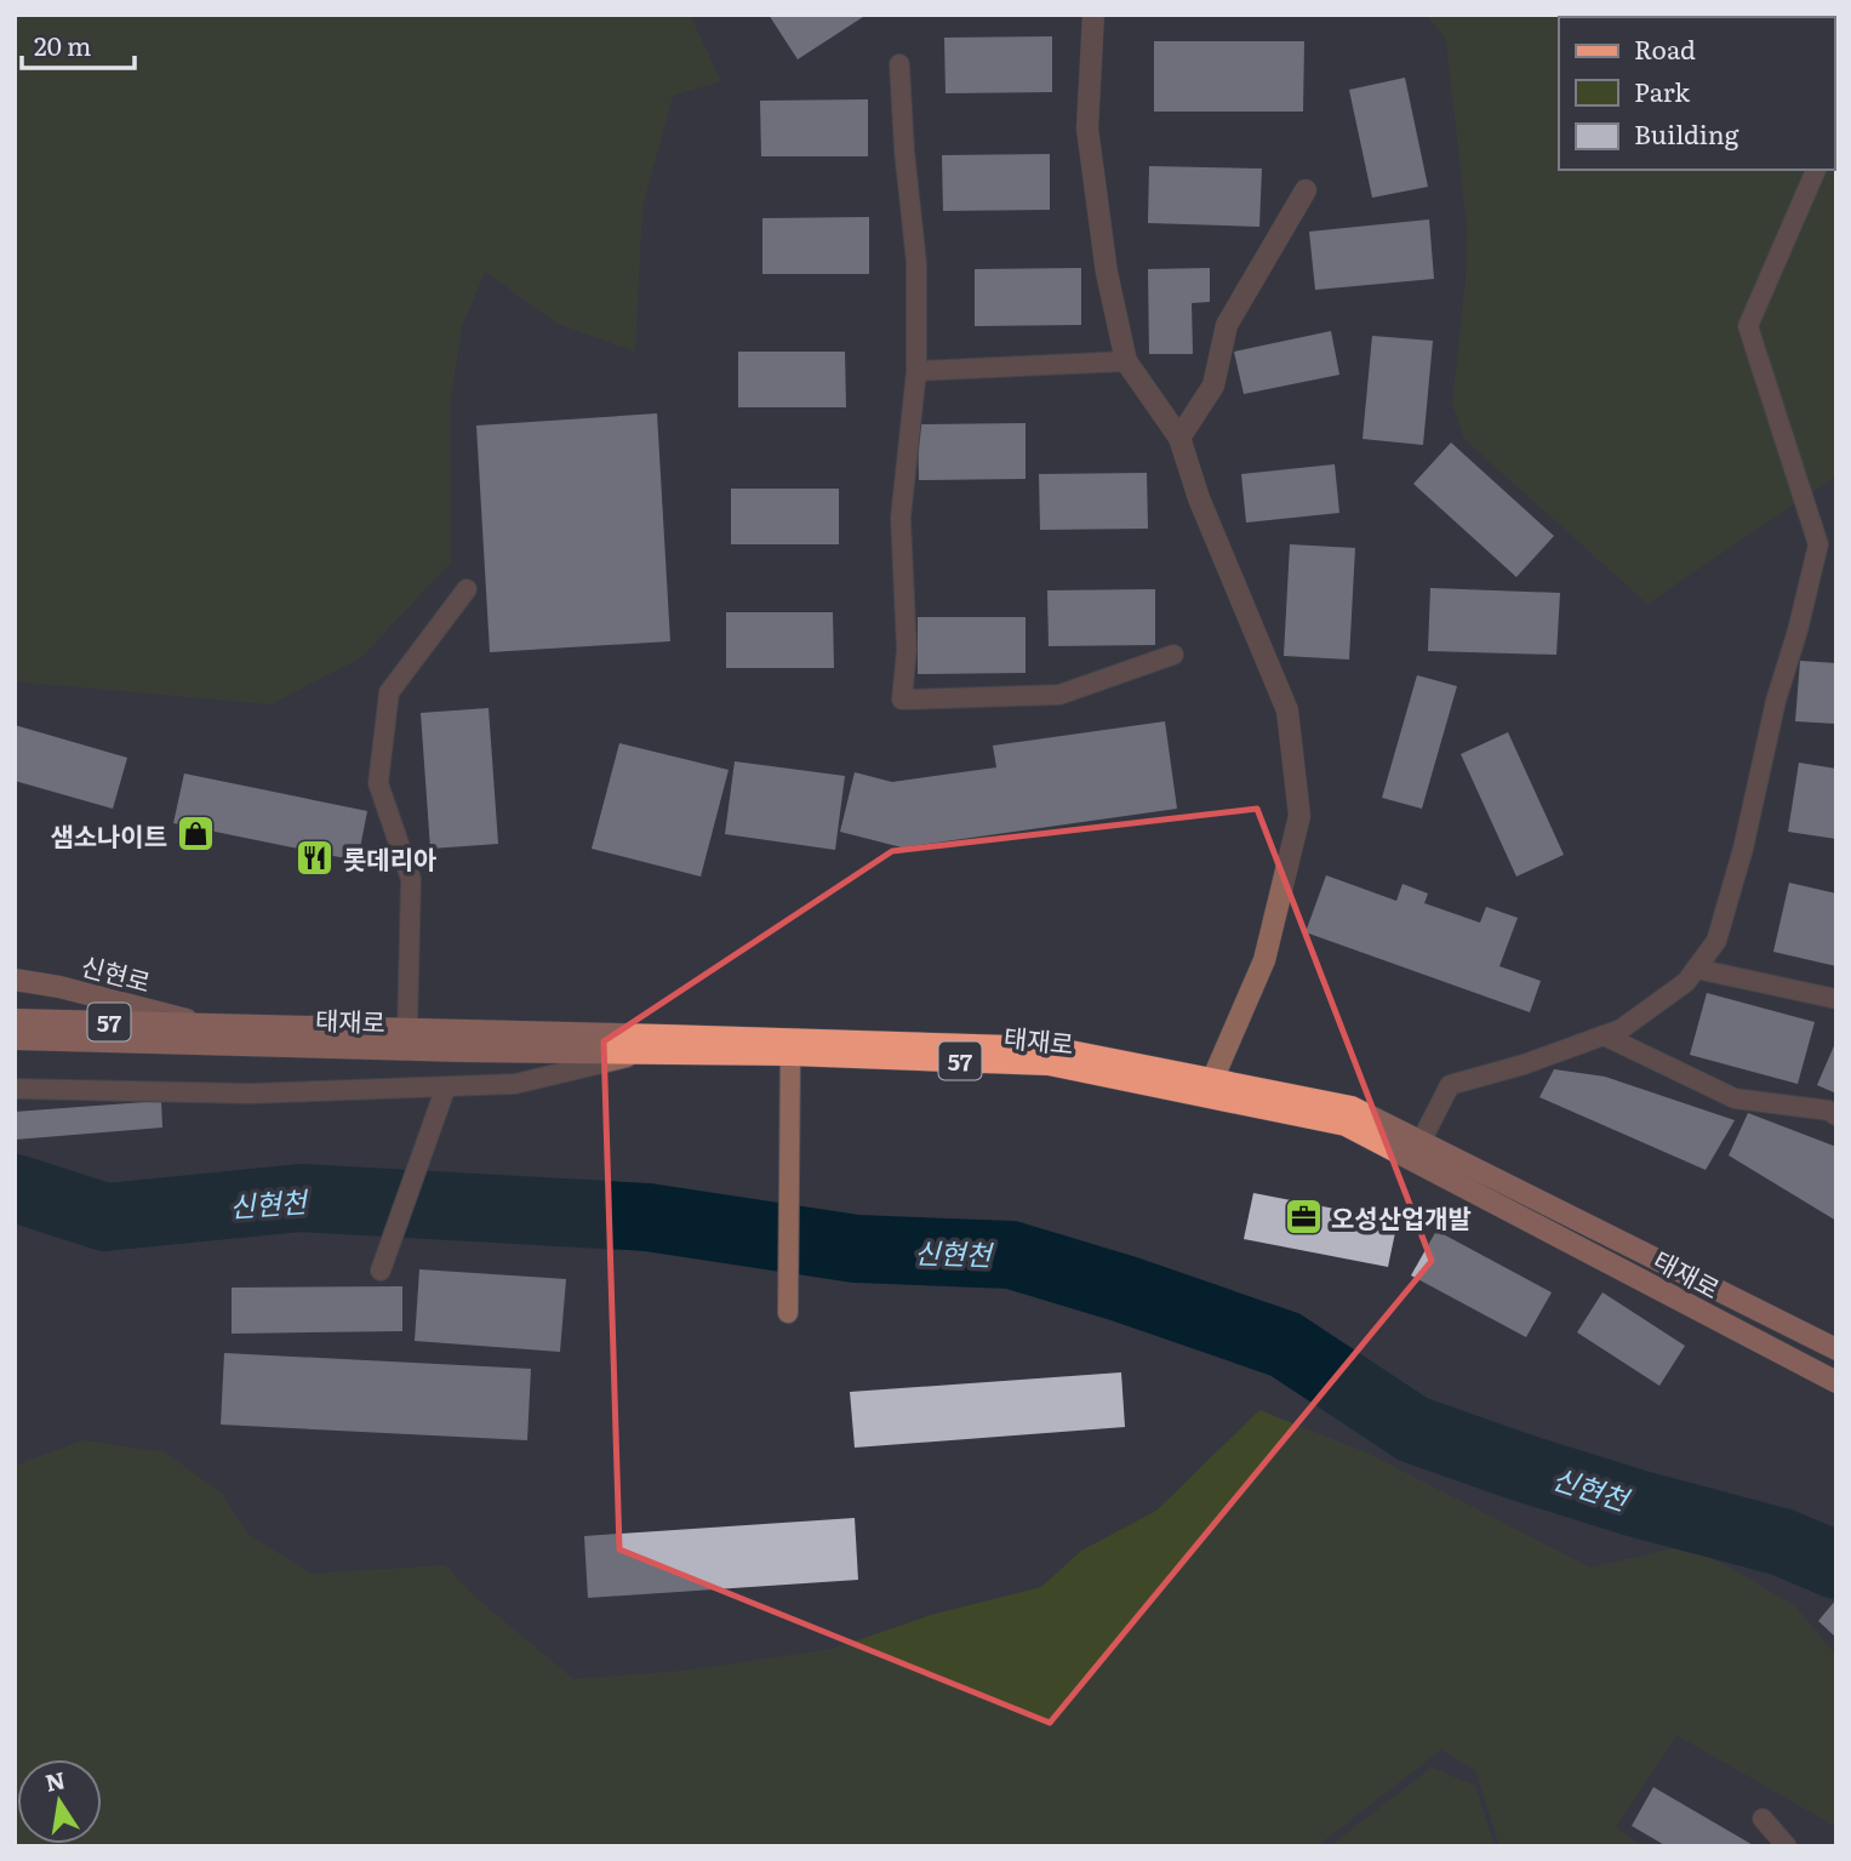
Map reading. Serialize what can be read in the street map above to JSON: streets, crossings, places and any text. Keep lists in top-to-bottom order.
{
  "streets": {
    "main road": ["신현로", "태재로", "57"]
  },
  "crossings": [
    ["신현로", "태재로"]
  ],
  "water": ["신현천"],
  "places": {
    "shop": ["샘소나이트"],
    "restaurant": ["롯데리아"],
    "office": ["오성산업개발"]
  },
  "legend": ["Road", "Park", "Building"],
  "scale_bar": "20 m",
  "north": "top"
}
